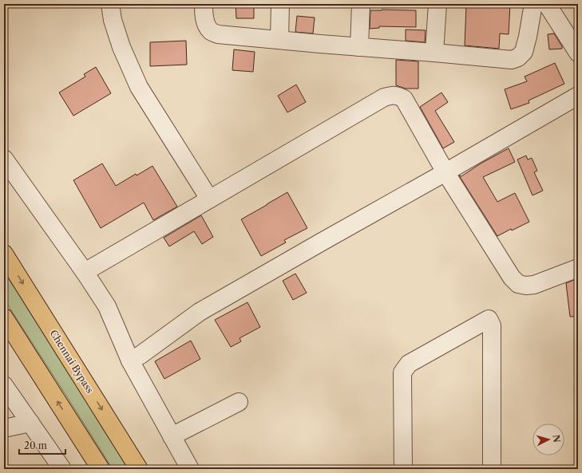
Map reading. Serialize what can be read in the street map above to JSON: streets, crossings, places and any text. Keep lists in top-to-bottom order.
{
  "streets": {
    "highway": ["Chennai Bypass"]
  },
  "scale_bar": "20 m",
  "north": "right"
}
